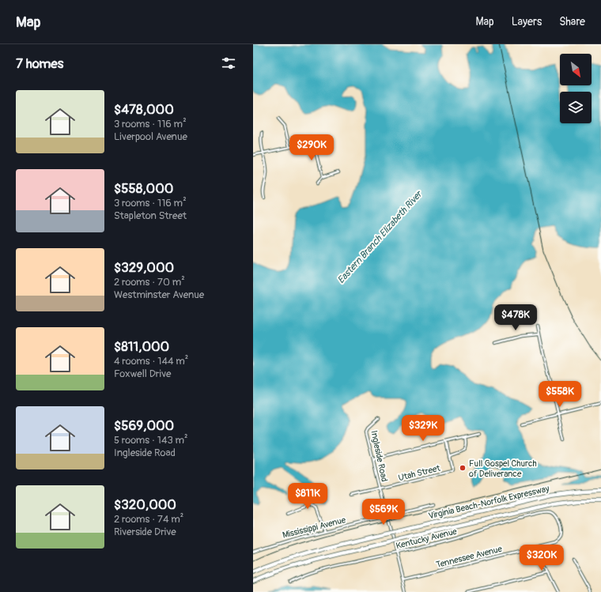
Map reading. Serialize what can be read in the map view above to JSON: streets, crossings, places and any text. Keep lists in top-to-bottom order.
{
  "streets": {
    "highway": ["Virginia Beach-Norfolk Expressway"],
    "street": [
      "Ingleside Road",
      "Utah Street",
      "Mississippi Avenue",
      "Kentucky Avenue",
      "Tennessee Avenue"
    ]
  },
  "crossings": [
    ["Ingleside Road", "Utah Street"],
    ["Ingleside Road", "Mississippi Avenue"],
    ["Ingleside Road", "Kentucky Avenue"],
    ["Ingleside Road", "Tennessee Avenue"],
    ["Kentucky Avenue", "Tennessee Avenue"]
  ],
  "water": ["Eastern Branch Elizabeth River"],
  "places": ["Full Gospel Church of Deliverance"],
  "north": "bottom right",
  "page": {
    "header": "Map",
    "nav": ["Map", "Layers", "Share"],
    "heading": "7 homes",
    "list": [
      {
        "name": "$478,000",
        "note": "3 rooms · 116 m² · Liverpool Avenue"
      },
      {
        "name": "$558,000",
        "note": "3 rooms · 116 m² · Stapleton Street"
      },
      {
        "name": "$329,000",
        "note": "2 rooms · 70 m² · Westminster Avenue"
      },
      {
        "name": "$811,000",
        "note": "4 rooms · 144 m² · Foxwell Drive"
      },
      {
        "name": "$569,000",
        "note": "5 rooms · 143 m² · Ingleside Road"
      },
      {
        "name": "$320,000",
        "note": "2 rooms · 74 m² · Riverside Drive"
      }
    ],
    "price": [
      "$290K",
      "$478K",
      "$558K",
      "$329K",
      "$811K",
      "$569K",
      "$320K"
    ]
  }
}
